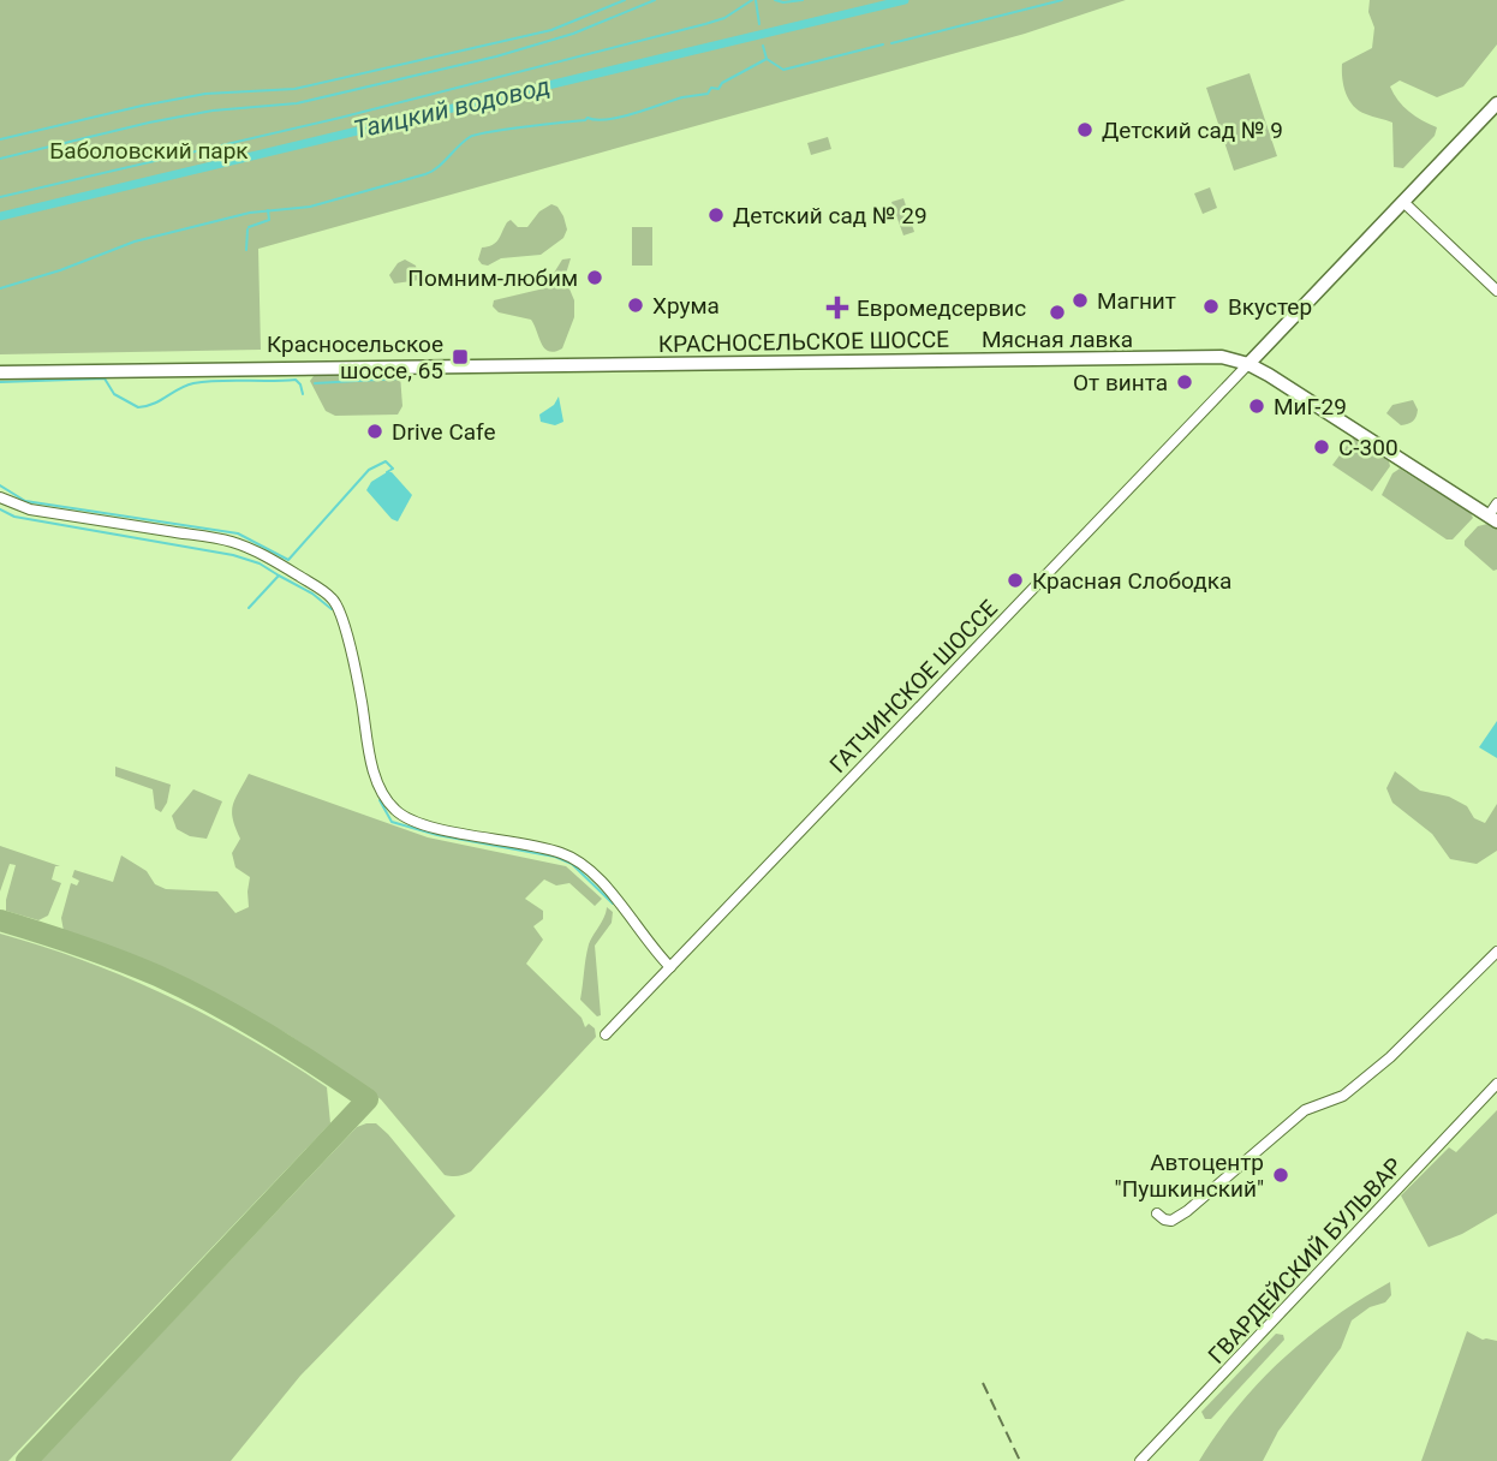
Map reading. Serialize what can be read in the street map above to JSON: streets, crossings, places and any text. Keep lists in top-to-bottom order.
{
  "streets": {
    "main road": ["КРАСНОСЕЛЬСКОЕ ШОССЕ"],
    "street": ["ГАТЧИНСКОЕ ШОССЕ", "ГВАРДЕЙСКИЙ БУЛЬВАР"]
  },
  "crossings": [
    ["КРАСНОСЕЛЬСКОЕ ШОССЕ", "ГАТЧИНСКОЕ ШОССЕ"]
  ],
  "water": ["Таицкий водовод"],
  "parks": ["Баболовский парк"],
  "places": {
    "other": [
      "Детский сад № 9",
      "Детский сад № 29",
      "Помним-любим",
      "Магнит",
      "Хрума",
      "Вкустер",
      "Мясная лавка",
      "От винта",
      "МиГ-29",
      "Drive Cafe",
      "С-300",
      "Красная Слободка",
      "Автоцентр \"Пушкинский\""
    ],
    "health": ["Евромедсервис"],
    "transit": ["Красносельское шоссе, 65"]
  }
}
